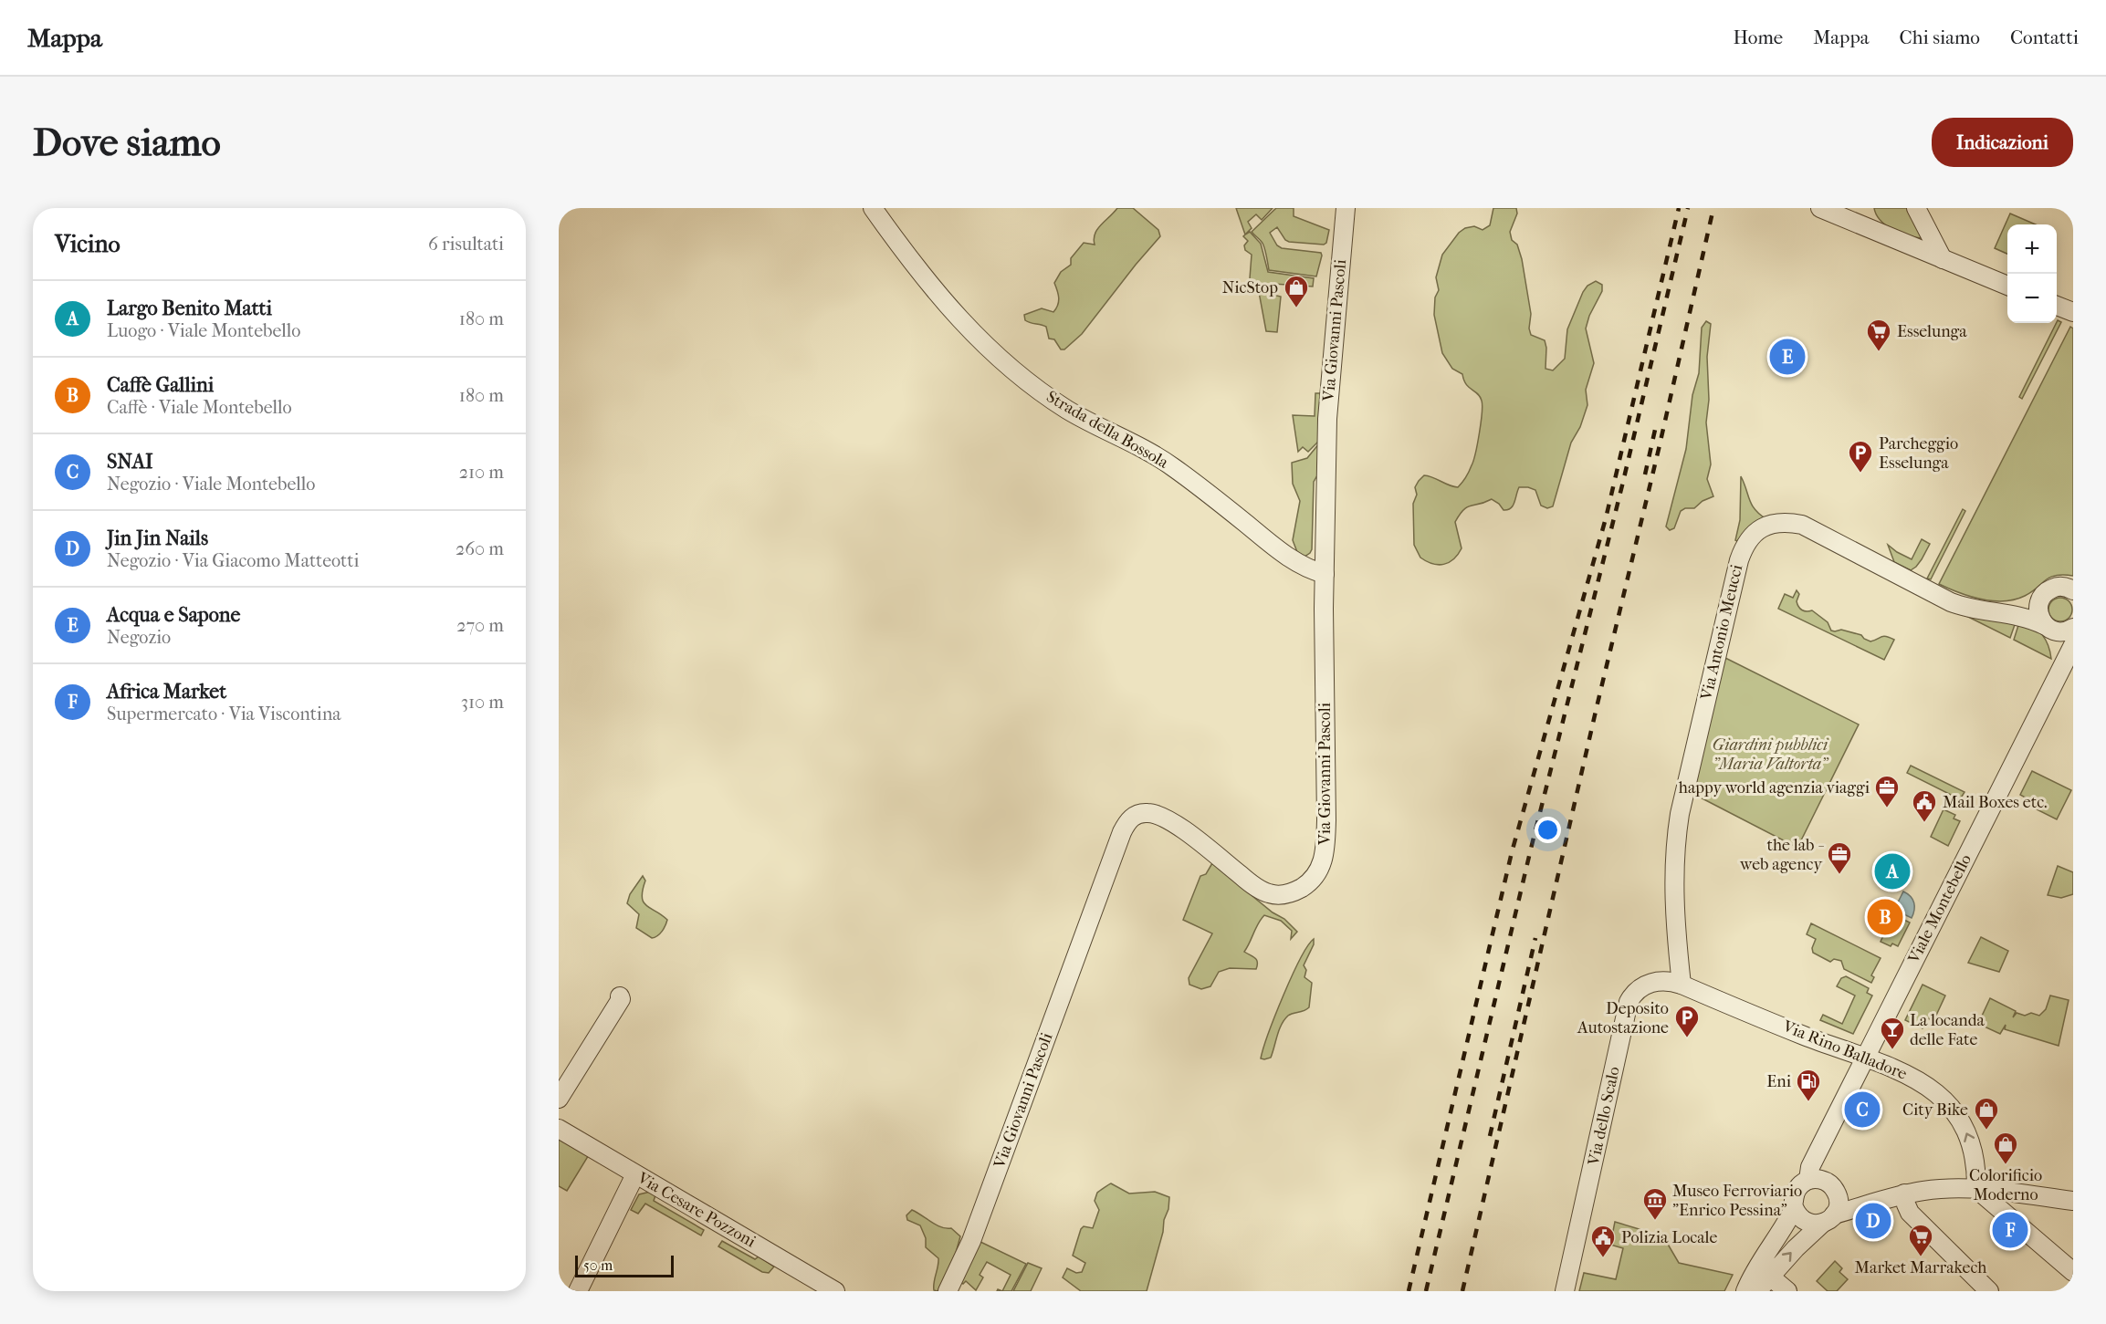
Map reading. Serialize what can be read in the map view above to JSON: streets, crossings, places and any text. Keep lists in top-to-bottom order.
{
  "streets": {
    "street": [
      "Via Giovanni Pascoli",
      "Strada della Bossola",
      "Via Antonio Meucci",
      "Viale Montebello",
      "Via Rino Balladore",
      "Via dello Scalo",
      "Via Cesare Pozzoni"
    ]
  },
  "crossings": [
    ["Via Giovanni Pascoli", "Strada della Bossola"],
    ["Via Antonio Meucci", "Viale Montebello"],
    ["Via Antonio Meucci", "Via Rino Balladore"],
    ["Via Antonio Meucci", "Via dello Scalo"],
    ["Viale Montebello", "Via Rino Balladore"],
    ["Via Rino Balladore", "Via dello Scalo"]
  ],
  "one_way": ["Via Rino Balladore"],
  "parks": ["Giardini pubblici \"Maria Valtorta\""],
  "places": {
    "shop": ["NicStop", "City Bike", "Colorificio Moderno"],
    "supermarket": ["Esselunga", "Market Marrakech"],
    "parking": ["Parcheggio Esselunga", "Deposito Autostazione"],
    "office": ["happy world agenzia viaggi", "the lab - web agency"],
    "public building": ["Mail Boxes etc.", "Polizia Locale"],
    "bar": ["La locanda delle Fate"],
    "fuel station": ["Eni"],
    "museum": ["Museo Ferroviario \"Enrico Pessina\""]
  },
  "scale_bar": "50 m",
  "page": {
    "header": "Mappa",
    "nav": [
      "Home",
      "Mappa",
      "Chi siamo",
      "Contatti"
    ],
    "buttons": "Indicazioni",
    "title": "Dove siamo",
    "heading": ["Vicino", "6 risultati"],
    "map_buttons": ["+", "−"],
    "list": [
      {
        "mark": "A",
        "name": "Largo Benito Matti",
        "note": "Luogo · Viale Montebello",
        "value": "180 m"
      },
      {
        "mark": "B",
        "name": "Caffè Gallini",
        "note": "Caffè · Viale Montebello",
        "value": "180 m"
      },
      {
        "mark": "C",
        "name": "SNAI",
        "note": "Negozio · Viale Montebello",
        "value": "210 m"
      },
      {
        "mark": "D",
        "name": "Jin Jin Nails",
        "note": "Negozio · Via Giacomo Matteotti",
        "value": "260 m"
      },
      {
        "mark": "E",
        "name": "Acqua e Sapone",
        "note": "Negozio",
        "value": "270 m"
      },
      {
        "mark": "F",
        "name": "Africa Market",
        "note": "Supermercato · Via Viscontina",
        "value": "310 m"
      }
    ],
    "pins": [
      "E",
      "A",
      "B",
      "C",
      "D",
      "F"
    ],
    "scale": "50 m"
  }
}
